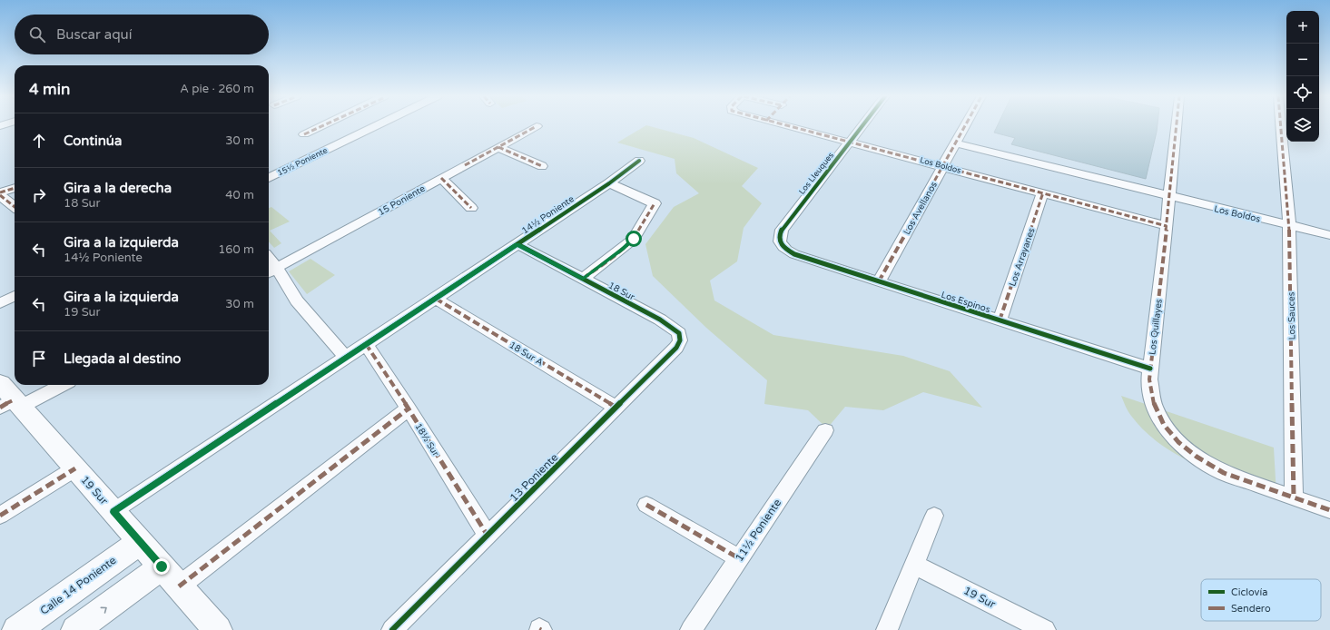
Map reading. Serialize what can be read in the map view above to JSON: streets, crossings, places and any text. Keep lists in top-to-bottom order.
{
  "streets": {
    "street": [
      "15½ Poniente",
      "Los Boldos",
      "Los Lleuques",
      "15 Poniente",
      "Los Avellanos",
      "14½ Poniente",
      "Los Arrayanes",
      "18 Sur",
      "Los Espinos",
      "Los Sauces",
      "Los Quillayes",
      "18 Sur A",
      "18½ Sur",
      "13 Poniente",
      "19 Sur",
      "11½ Poniente",
      "Calle 14 Poniente"
    ]
  },
  "crossings": [
    ["Los Boldos", "Los Lleuques"],
    ["Los Boldos", "Los Avellanos"],
    ["Los Boldos", "Los Arrayanes"],
    ["Los Boldos", "Los Sauces"],
    ["Los Boldos", "Los Quillayes"],
    ["Los Lleuques", "Los Espinos"],
    ["Los Avellanos", "Los Espinos"],
    ["14½ Poniente", "18 Sur"],
    ["14½ Poniente", "18 Sur A"],
    ["14½ Poniente", "18½ Sur"],
    ["14½ Poniente", "19 Sur"],
    ["Los Arrayanes", "Los Espinos"],
    ["18 Sur", "13 Poniente"],
    ["Los Espinos", "Los Quillayes"],
    ["Los Sauces", "Los Quillayes"],
    ["18 Sur A", "13 Poniente"],
    ["18½ Sur", "13 Poniente"],
    ["19 Sur", "Calle 14 Poniente"]
  ],
  "legend": ["Ciclovía", "Sendero"],
  "page": {
    "map_buttons": ["+", "−"],
    "search": "Buscar aquí",
    "heading": ["4 min", "A pie · 260 m"],
    "list": [
      ["Continúa", "30 m"],
      ["Gira a la derecha", "18 Sur", "40 m"],
      ["Gira a la izquierda", "14½ Poniente", "160 m"],
      ["Gira a la izquierda", "19 Sur", "30 m"],
      "Llegada al destino"
    ]
  }
}
